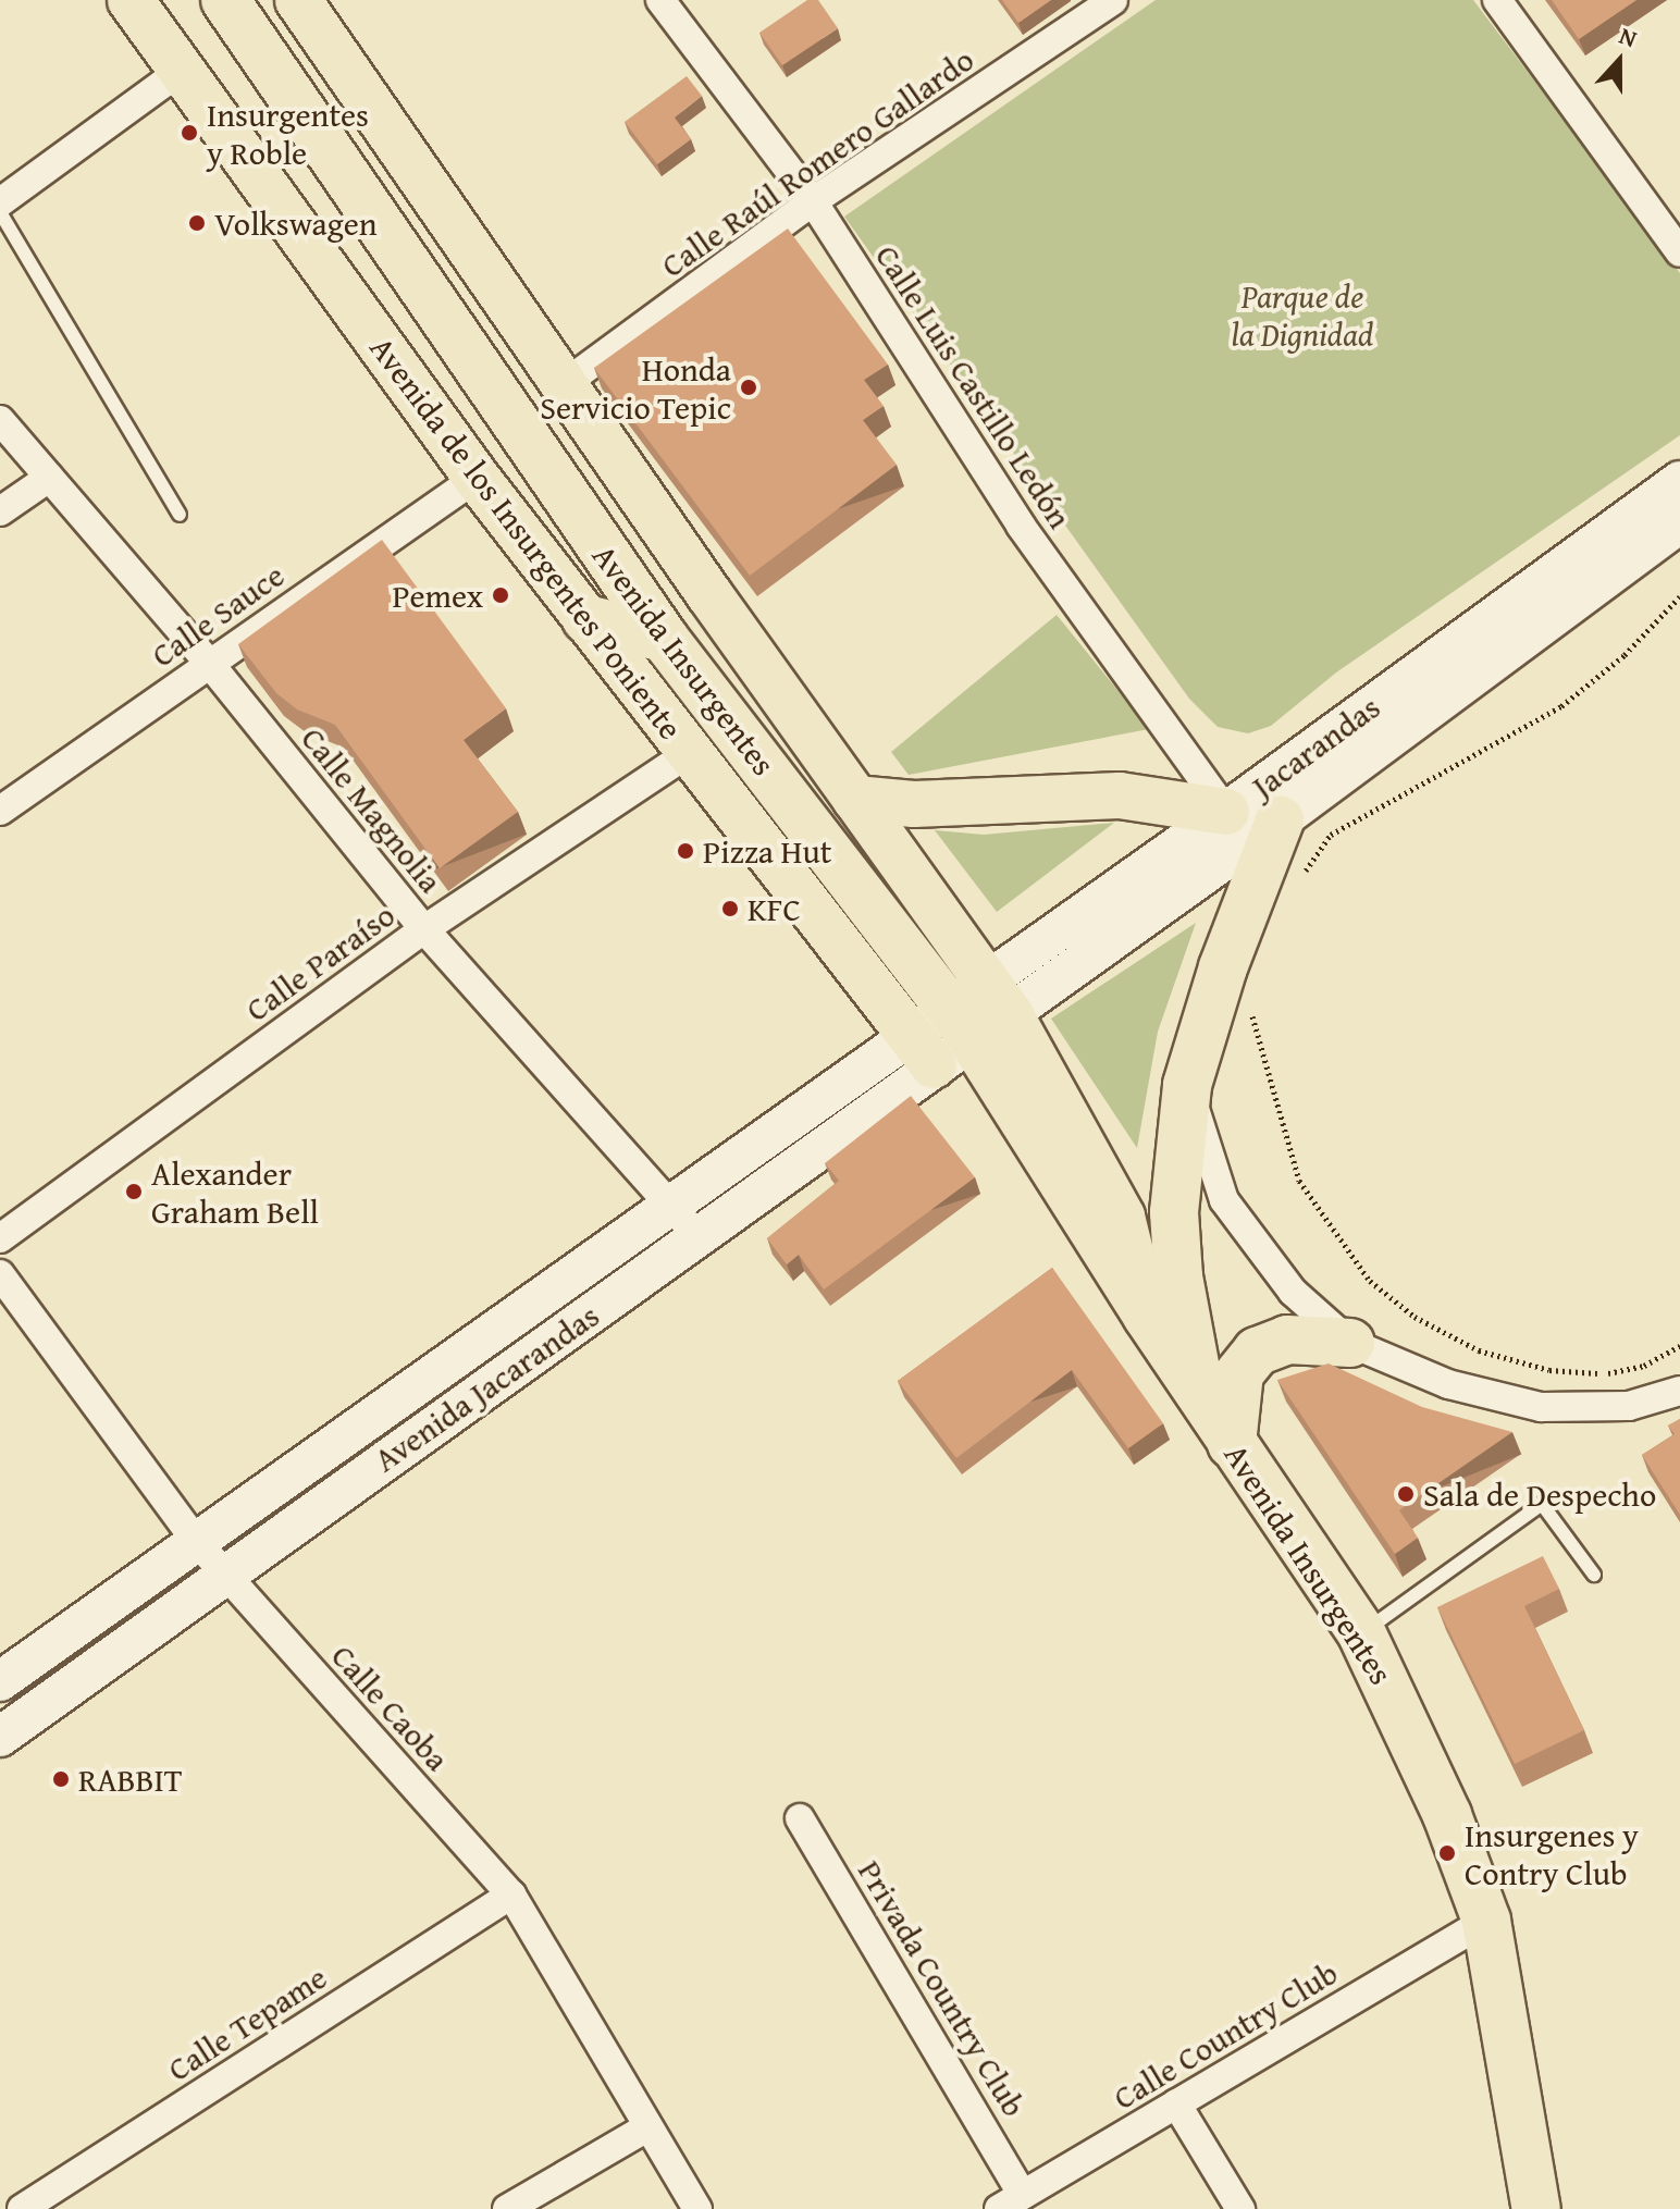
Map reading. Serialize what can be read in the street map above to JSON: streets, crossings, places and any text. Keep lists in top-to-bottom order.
{
  "streets": {
    "highway": ["Avenida Insurgentes"],
    "main road": ["Avenida de los Insurgentes Poniente", "Jacarandas", "Avenida Jacarandas"],
    "street": [
      "Calle Raúl Romero Gallardo",
      "Calle Luis Castillo Ledón",
      "Calle Sauce",
      "Calle Magnolia",
      "Calle Paraíso",
      "Calle Caoba",
      "Privada Country Club",
      "Calle Tepame",
      "Calle Country Club"
    ]
  },
  "crossings": [
    ["Calle Raúl Romero Gallardo", "Calle Luis Castillo Ledón"],
    ["Calle Luis Castillo Ledón", "Jacarandas"],
    ["Avenida de los Insurgentes Poniente", "Calle Sauce"],
    ["Avenida de los Insurgentes Poniente", "Calle Paraíso"],
    ["Avenida de los Insurgentes Poniente", "Avenida Jacarandas"],
    ["Calle Sauce", "Calle Magnolia"],
    ["Avenida Insurgentes", "Jacarandas"],
    ["Avenida Insurgentes", "Avenida Jacarandas"],
    ["Avenida Insurgentes", "Calle Country Club"],
    ["Jacarandas", "Avenida Jacarandas"],
    ["Calle Magnolia", "Calle Paraíso"],
    ["Calle Magnolia", "Avenida Jacarandas"],
    ["Avenida Jacarandas", "Calle Caoba"],
    ["Calle Caoba", "Calle Tepame"],
    ["Privada Country Club", "Calle Country Club"]
  ],
  "parks": ["Parque de la Dignidad"],
  "places": [
    "Insurgentes y Roble",
    "Volkswagen",
    "Honda Servicio Tepic",
    "Pemex",
    "Pizza Hut",
    "KFC",
    "Alexander Graham Bell",
    "Sala de Despecho",
    "RABBIT",
    "Insurgenes y Contry Club"
  ],
  "north": "top"
}
